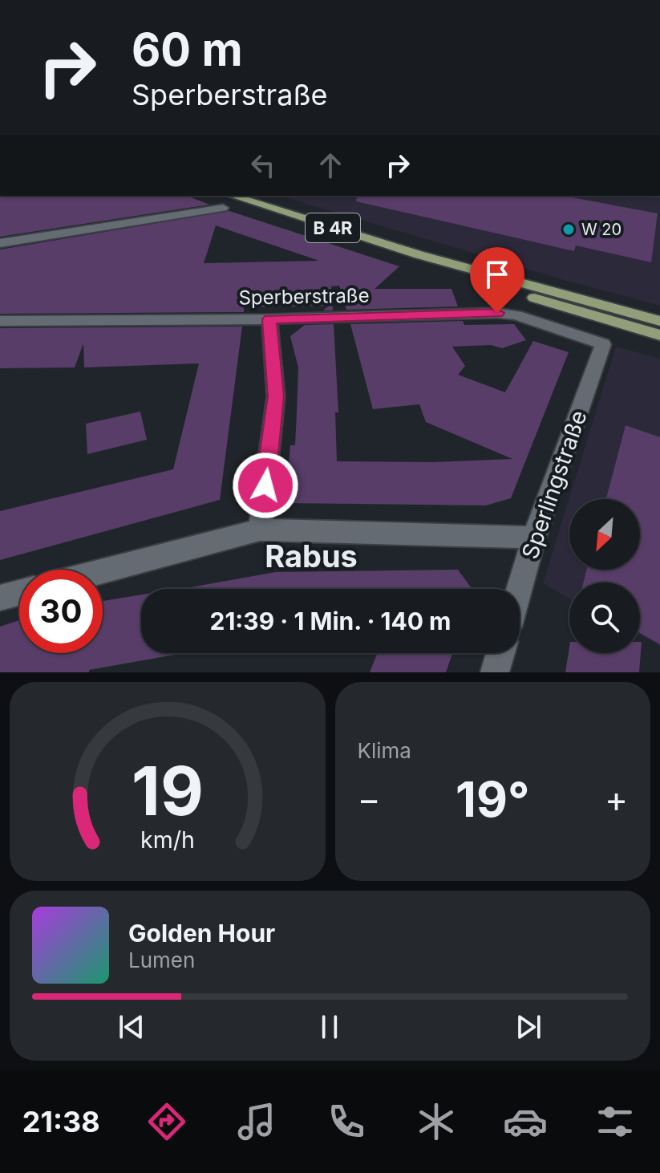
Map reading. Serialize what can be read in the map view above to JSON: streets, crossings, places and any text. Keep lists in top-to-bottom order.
{
  "streets": {
    "main road": ["B 4R"],
    "street": ["Sperberstraße", "Sperlingstraße"]
  },
  "crossings": [
    ["Sperberstraße", "Sperlingstraße"]
  ],
  "districts": ["Rabus"],
  "places": ["W 20"],
  "north": "bottom left",
  "page": {
    "turn": ["60 m", "Sperberstraße"],
    "limit": "30",
    "trip": "21:39 · 1 Min. · 140 m",
    "tile": "Klima",
    "heat": ["−", "19°", "+"],
    "song": ["Golden Hour", "Lumen"],
    "tabs": "21:38",
    "gauge": ["19", "km/h"]
  }
}
